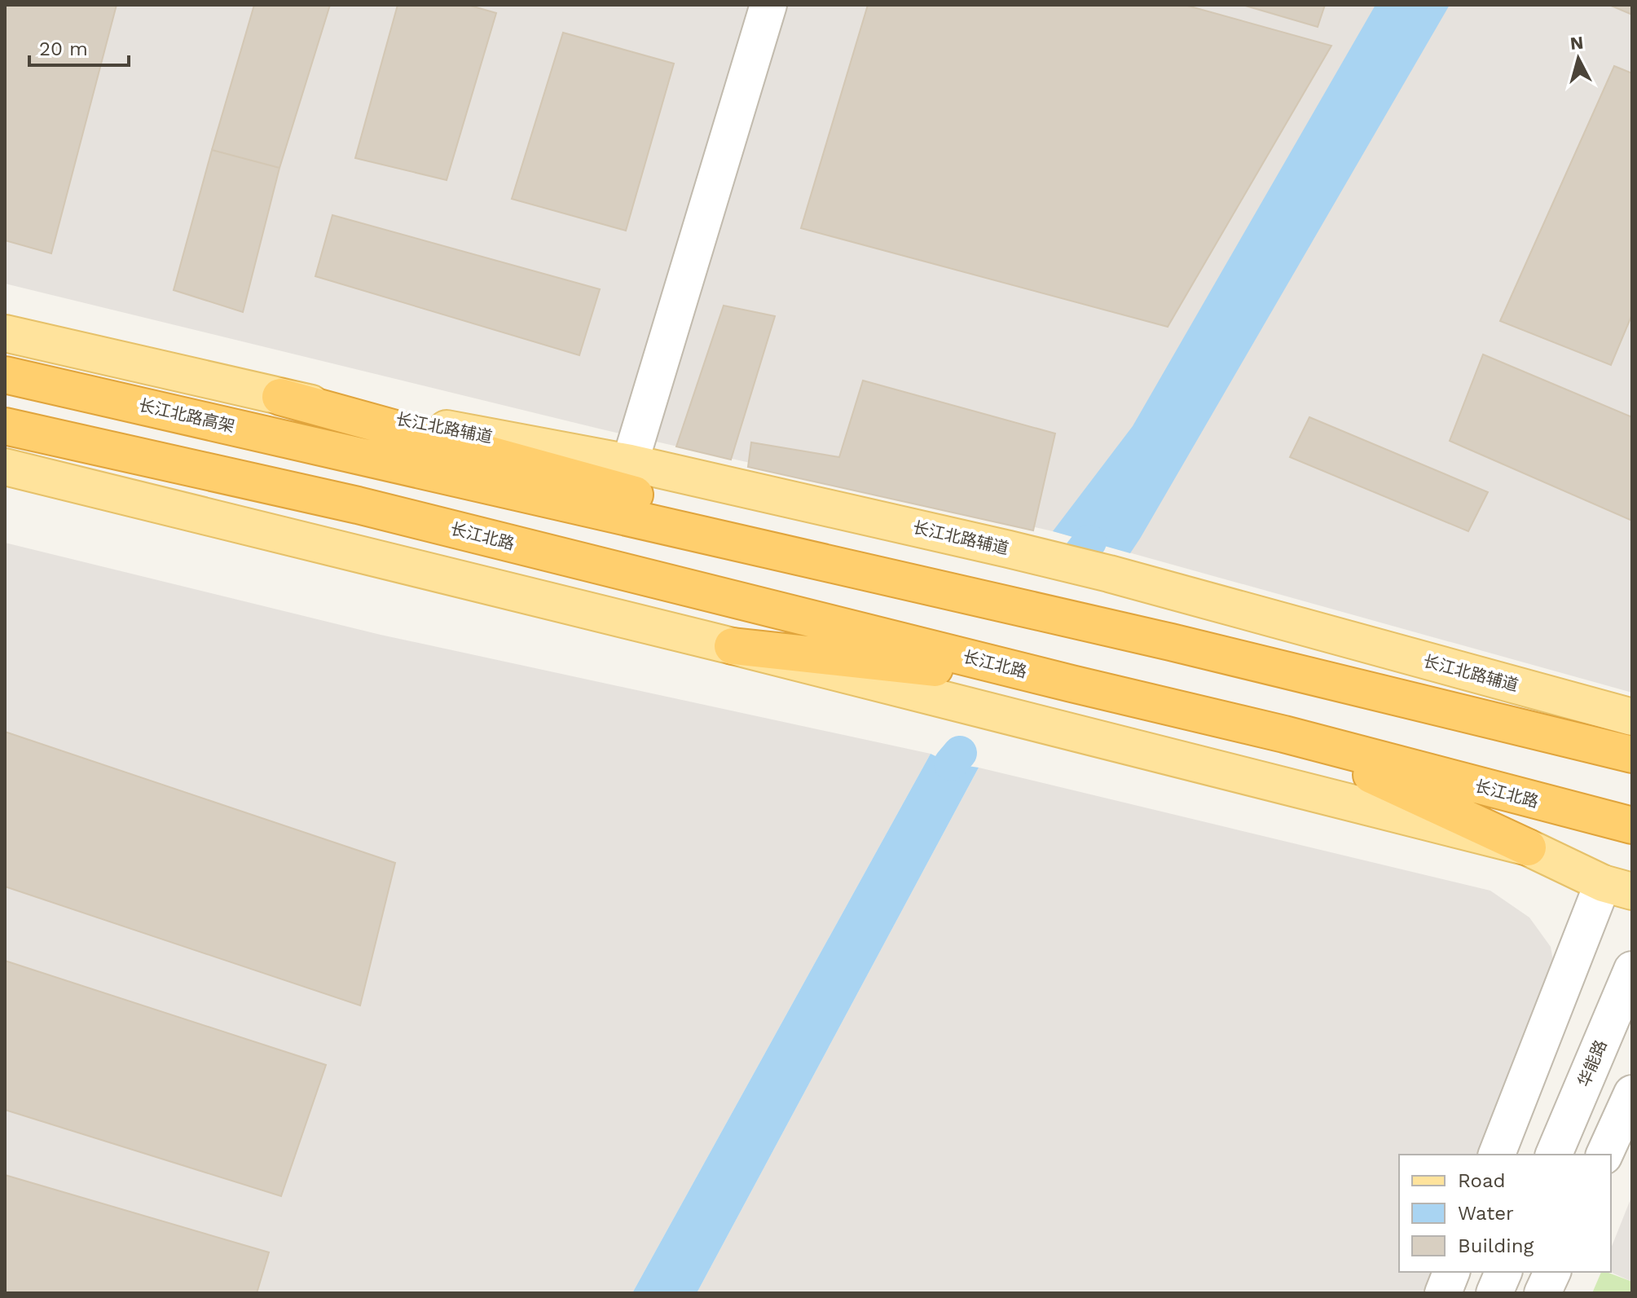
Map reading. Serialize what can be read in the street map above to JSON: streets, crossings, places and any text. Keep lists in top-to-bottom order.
{
  "streets": {
    "highway": ["长江北路高架", "长江北路"],
    "main road": ["长江北路辅道"],
    "street": ["华能路"]
  },
  "legend": ["Road", "Water", "Building"],
  "scale_bar": "20 m",
  "north": "top"
}
